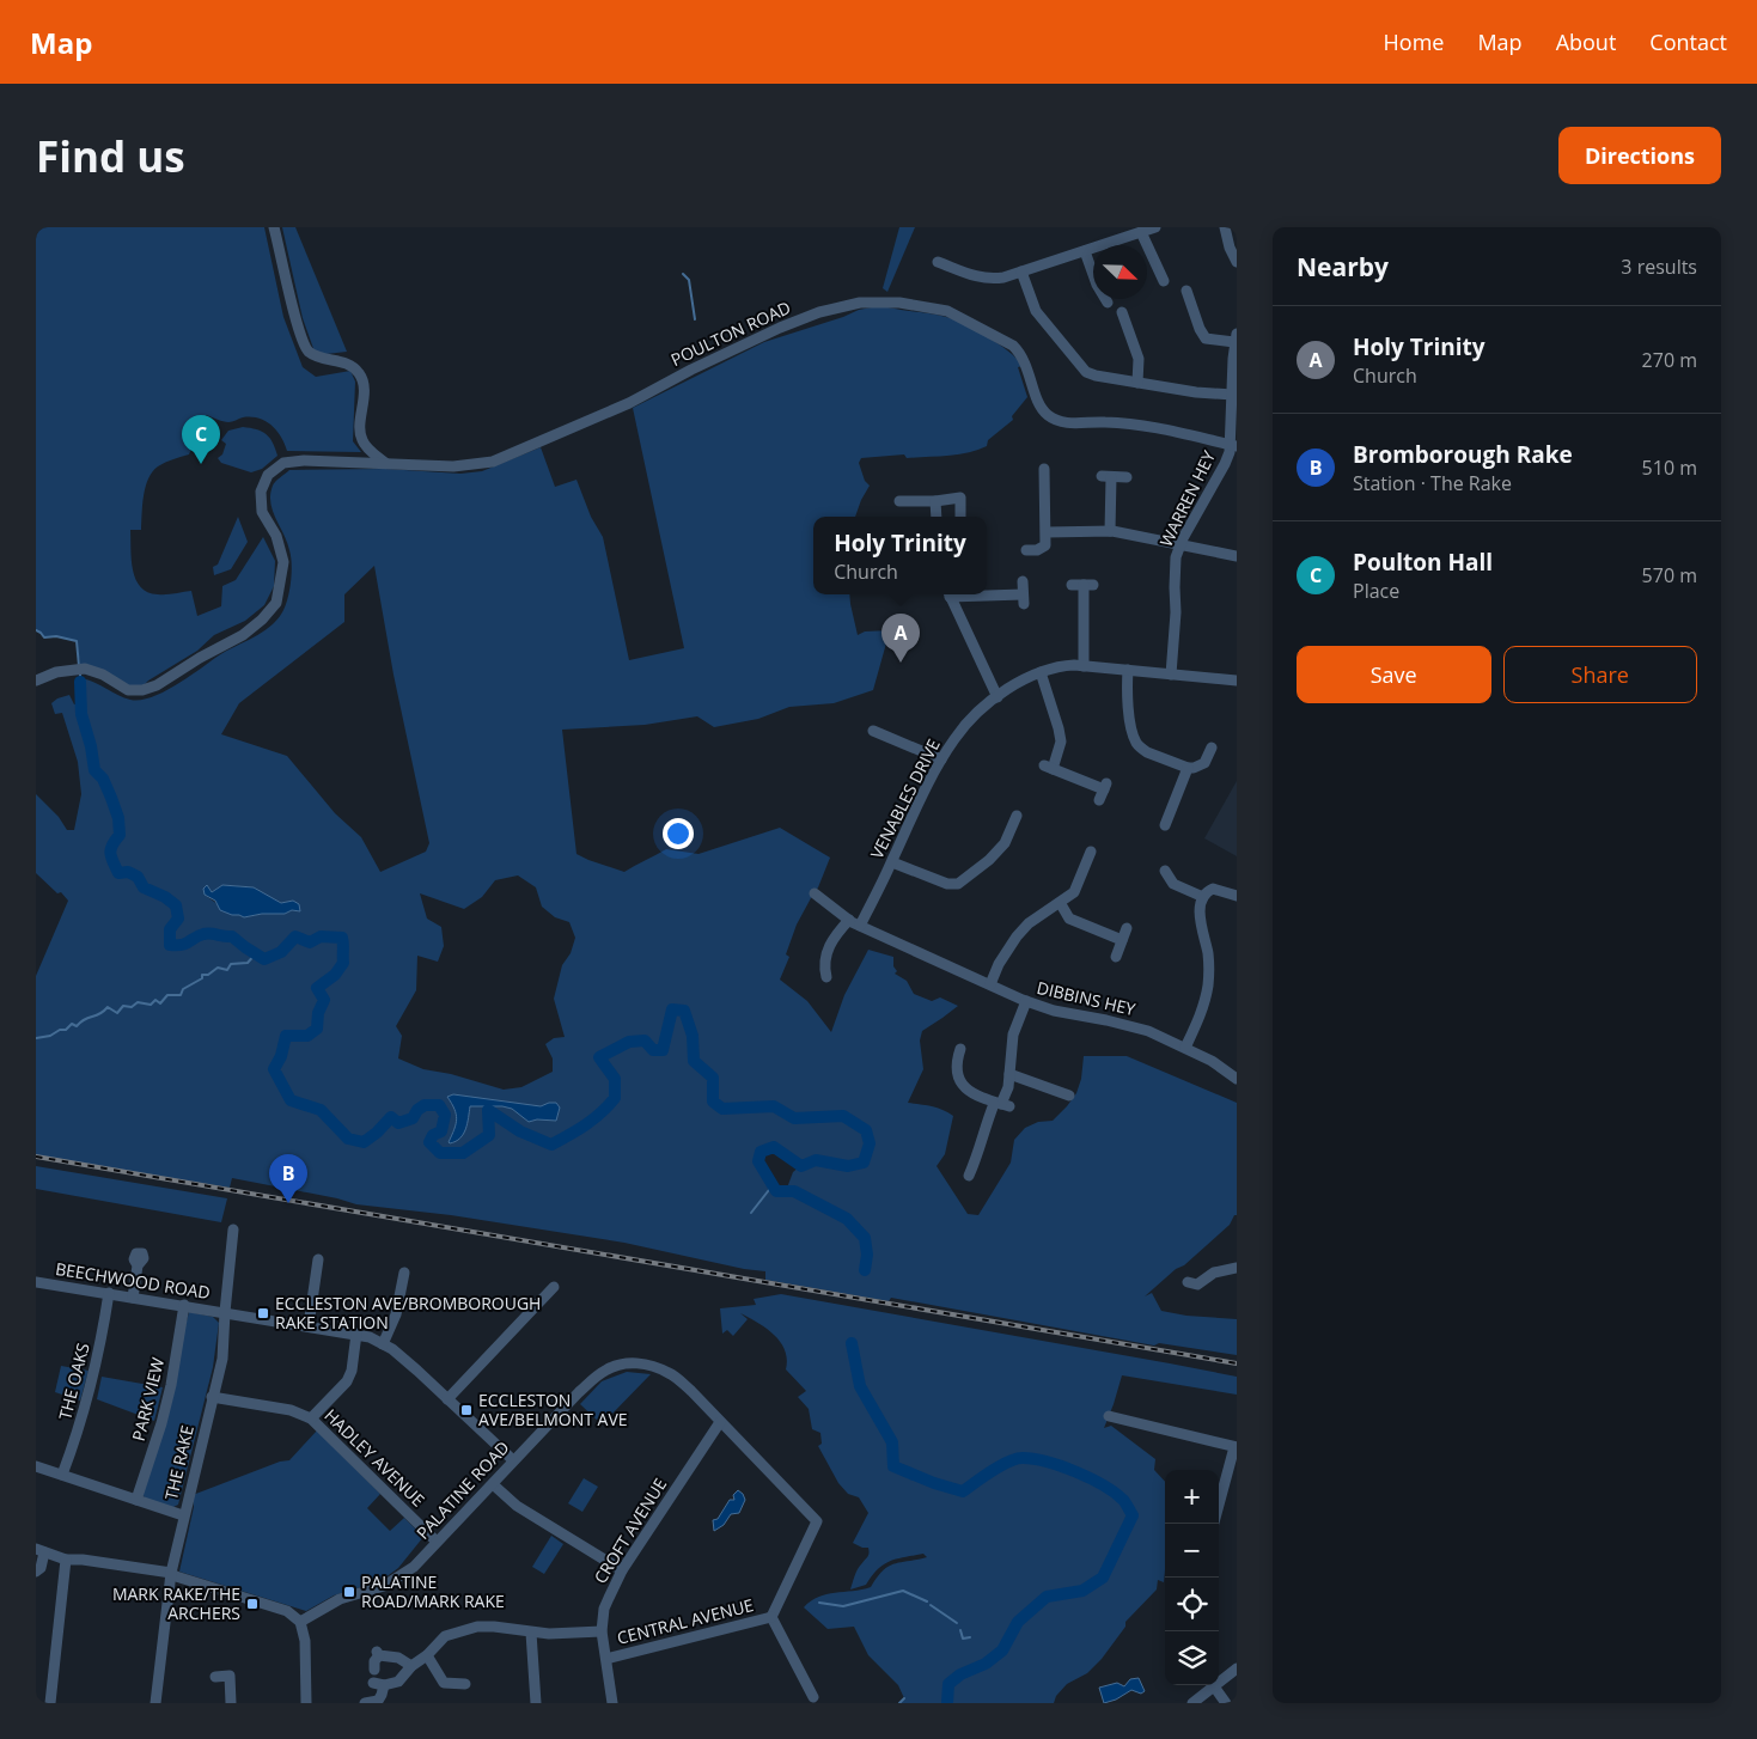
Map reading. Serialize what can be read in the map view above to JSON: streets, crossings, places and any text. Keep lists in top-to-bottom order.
{
  "streets": {
    "street": [
      "POULTON ROAD",
      "WARREN HEY",
      "VENABLES DRIVE",
      "DIBBINS HEY",
      "BEECHWOOD ROAD",
      "THE OAKS",
      "PARK VIEW",
      "HADLEY AVENUE",
      "THE RAKE",
      "PALATINE ROAD",
      "CROFT AVENUE",
      "CENTRAL AVENUE"
    ]
  },
  "crossings": [
    ["POULTON ROAD", "WARREN HEY"],
    ["WARREN HEY", "VENABLES DRIVE"],
    ["VENABLES DRIVE", "DIBBINS HEY"],
    ["BEECHWOOD ROAD", "THE OAKS"],
    ["BEECHWOOD ROAD", "PARK VIEW"],
    ["BEECHWOOD ROAD", "THE RAKE"],
    ["BEECHWOOD ROAD", "PALATINE ROAD"],
    ["HADLEY AVENUE", "THE RAKE"],
    ["HADLEY AVENUE", "PALATINE ROAD"],
    ["PALATINE ROAD", "CROFT AVENUE"],
    ["PALATINE ROAD", "CENTRAL AVENUE"],
    ["CROFT AVENUE", "CENTRAL AVENUE"]
  ],
  "places": {
    "transit": [
      "ECCLESTON AVE/BROMBOROUGH RAKE STATION",
      "ECCLESTON AVE/BELMONT AVE",
      "PALATINE ROAD/MARK RAKE",
      "MARK RAKE/THE ARCHERS"
    ]
  },
  "north": "bottom right",
  "page": {
    "header": "Map",
    "nav": [
      "Home",
      "Map",
      "About",
      "Contact"
    ],
    "buttons": [
      "Directions",
      ["Save", "Share"]
    ],
    "title": "Find us",
    "heading": ["Nearby", "3 results"],
    "list": [
      {
        "mark": "A",
        "name": "Holy Trinity",
        "note": "Church",
        "value": "270 m"
      },
      {
        "mark": "B",
        "name": "Bromborough Rake",
        "note": "Station · The Rake",
        "value": "510 m"
      },
      {
        "mark": "C",
        "name": "Poulton Hall",
        "note": "Place",
        "value": "570 m"
      }
    ],
    "pins": ["C", "A", "B"],
    "popup": ["Holy Trinity", "Church"],
    "map_buttons": ["+", "−"]
  }
}
